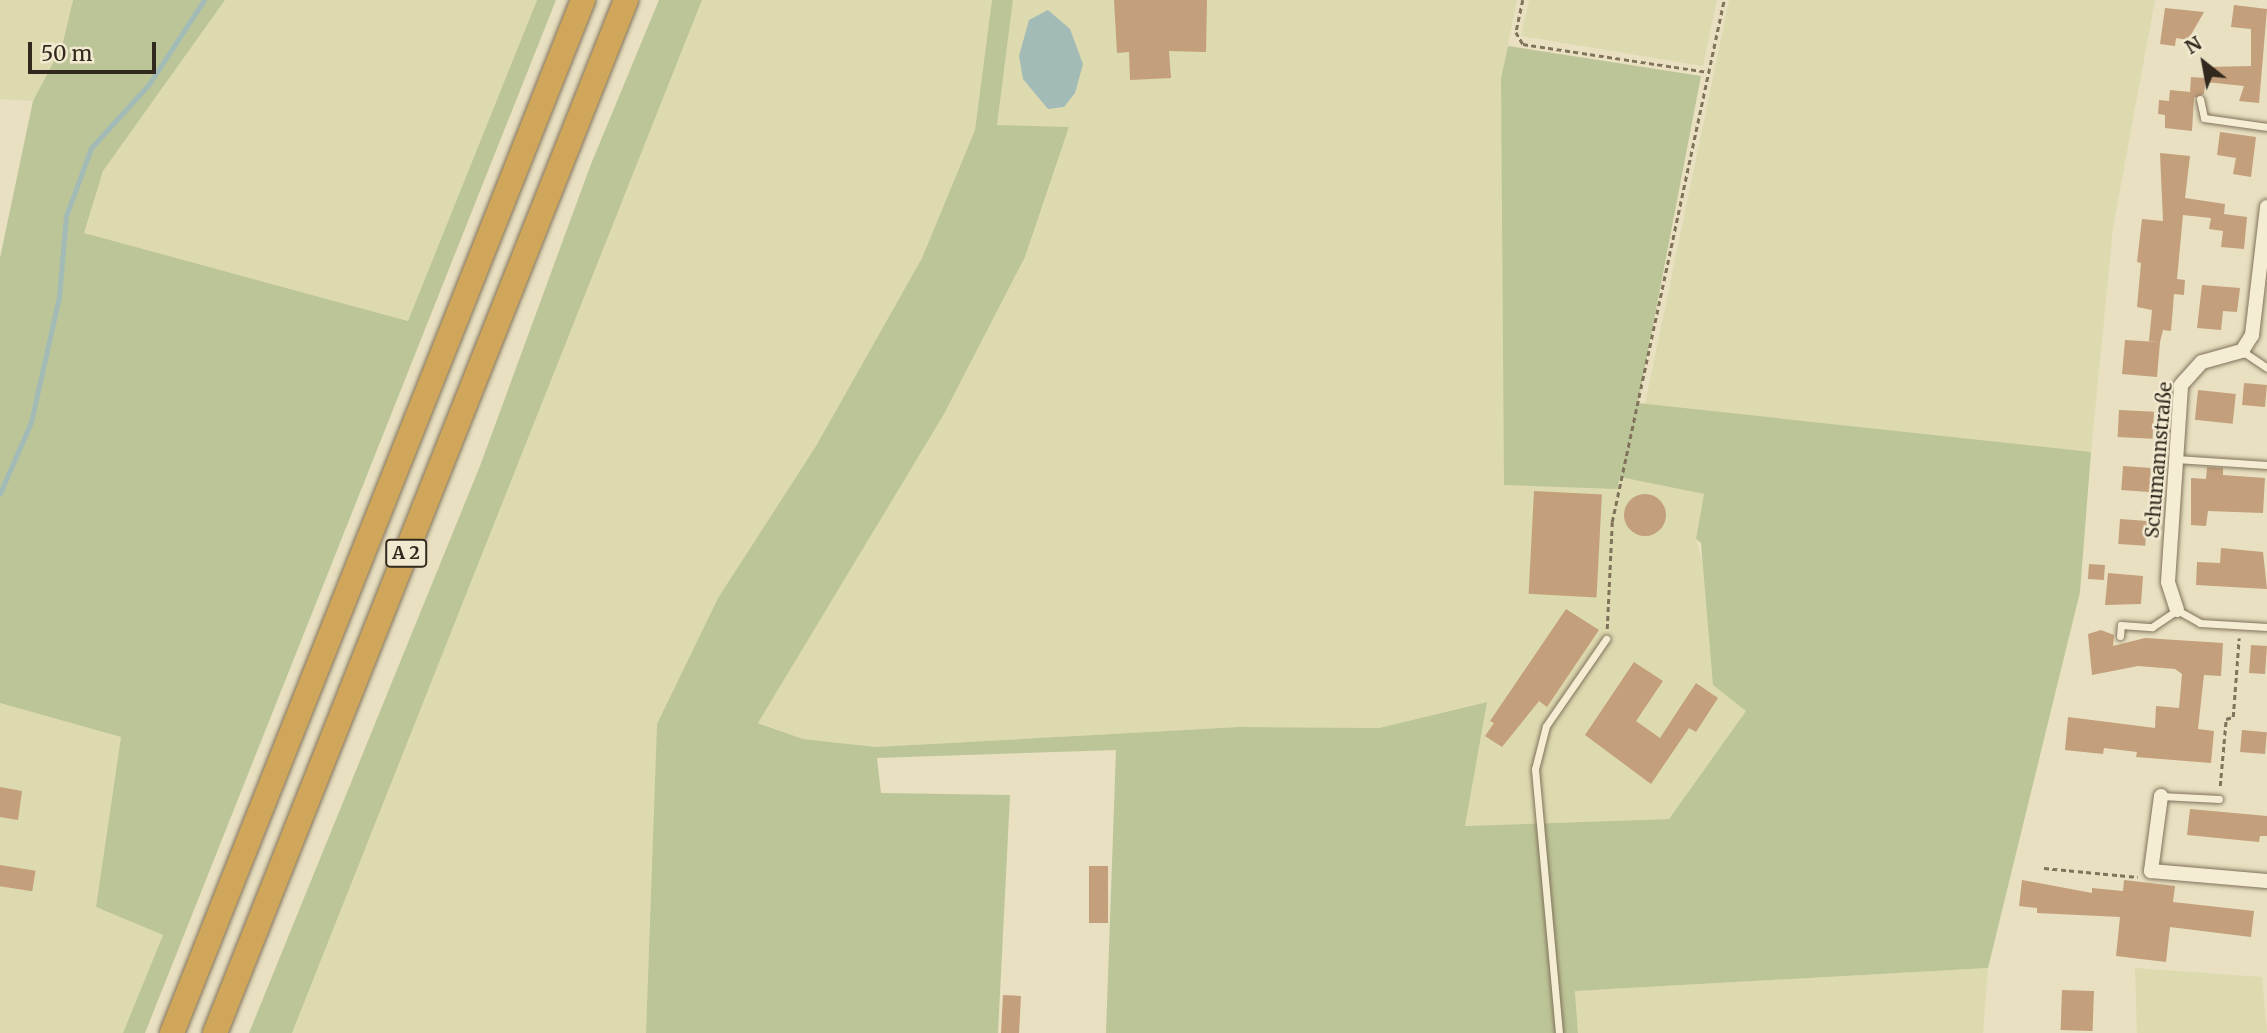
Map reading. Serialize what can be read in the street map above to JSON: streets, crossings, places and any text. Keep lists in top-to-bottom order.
{
  "streets": {
    "highway": ["A 2"],
    "street": ["Schumannstraße"]
  },
  "scale_bar": "50 m",
  "north": "top left"
}
